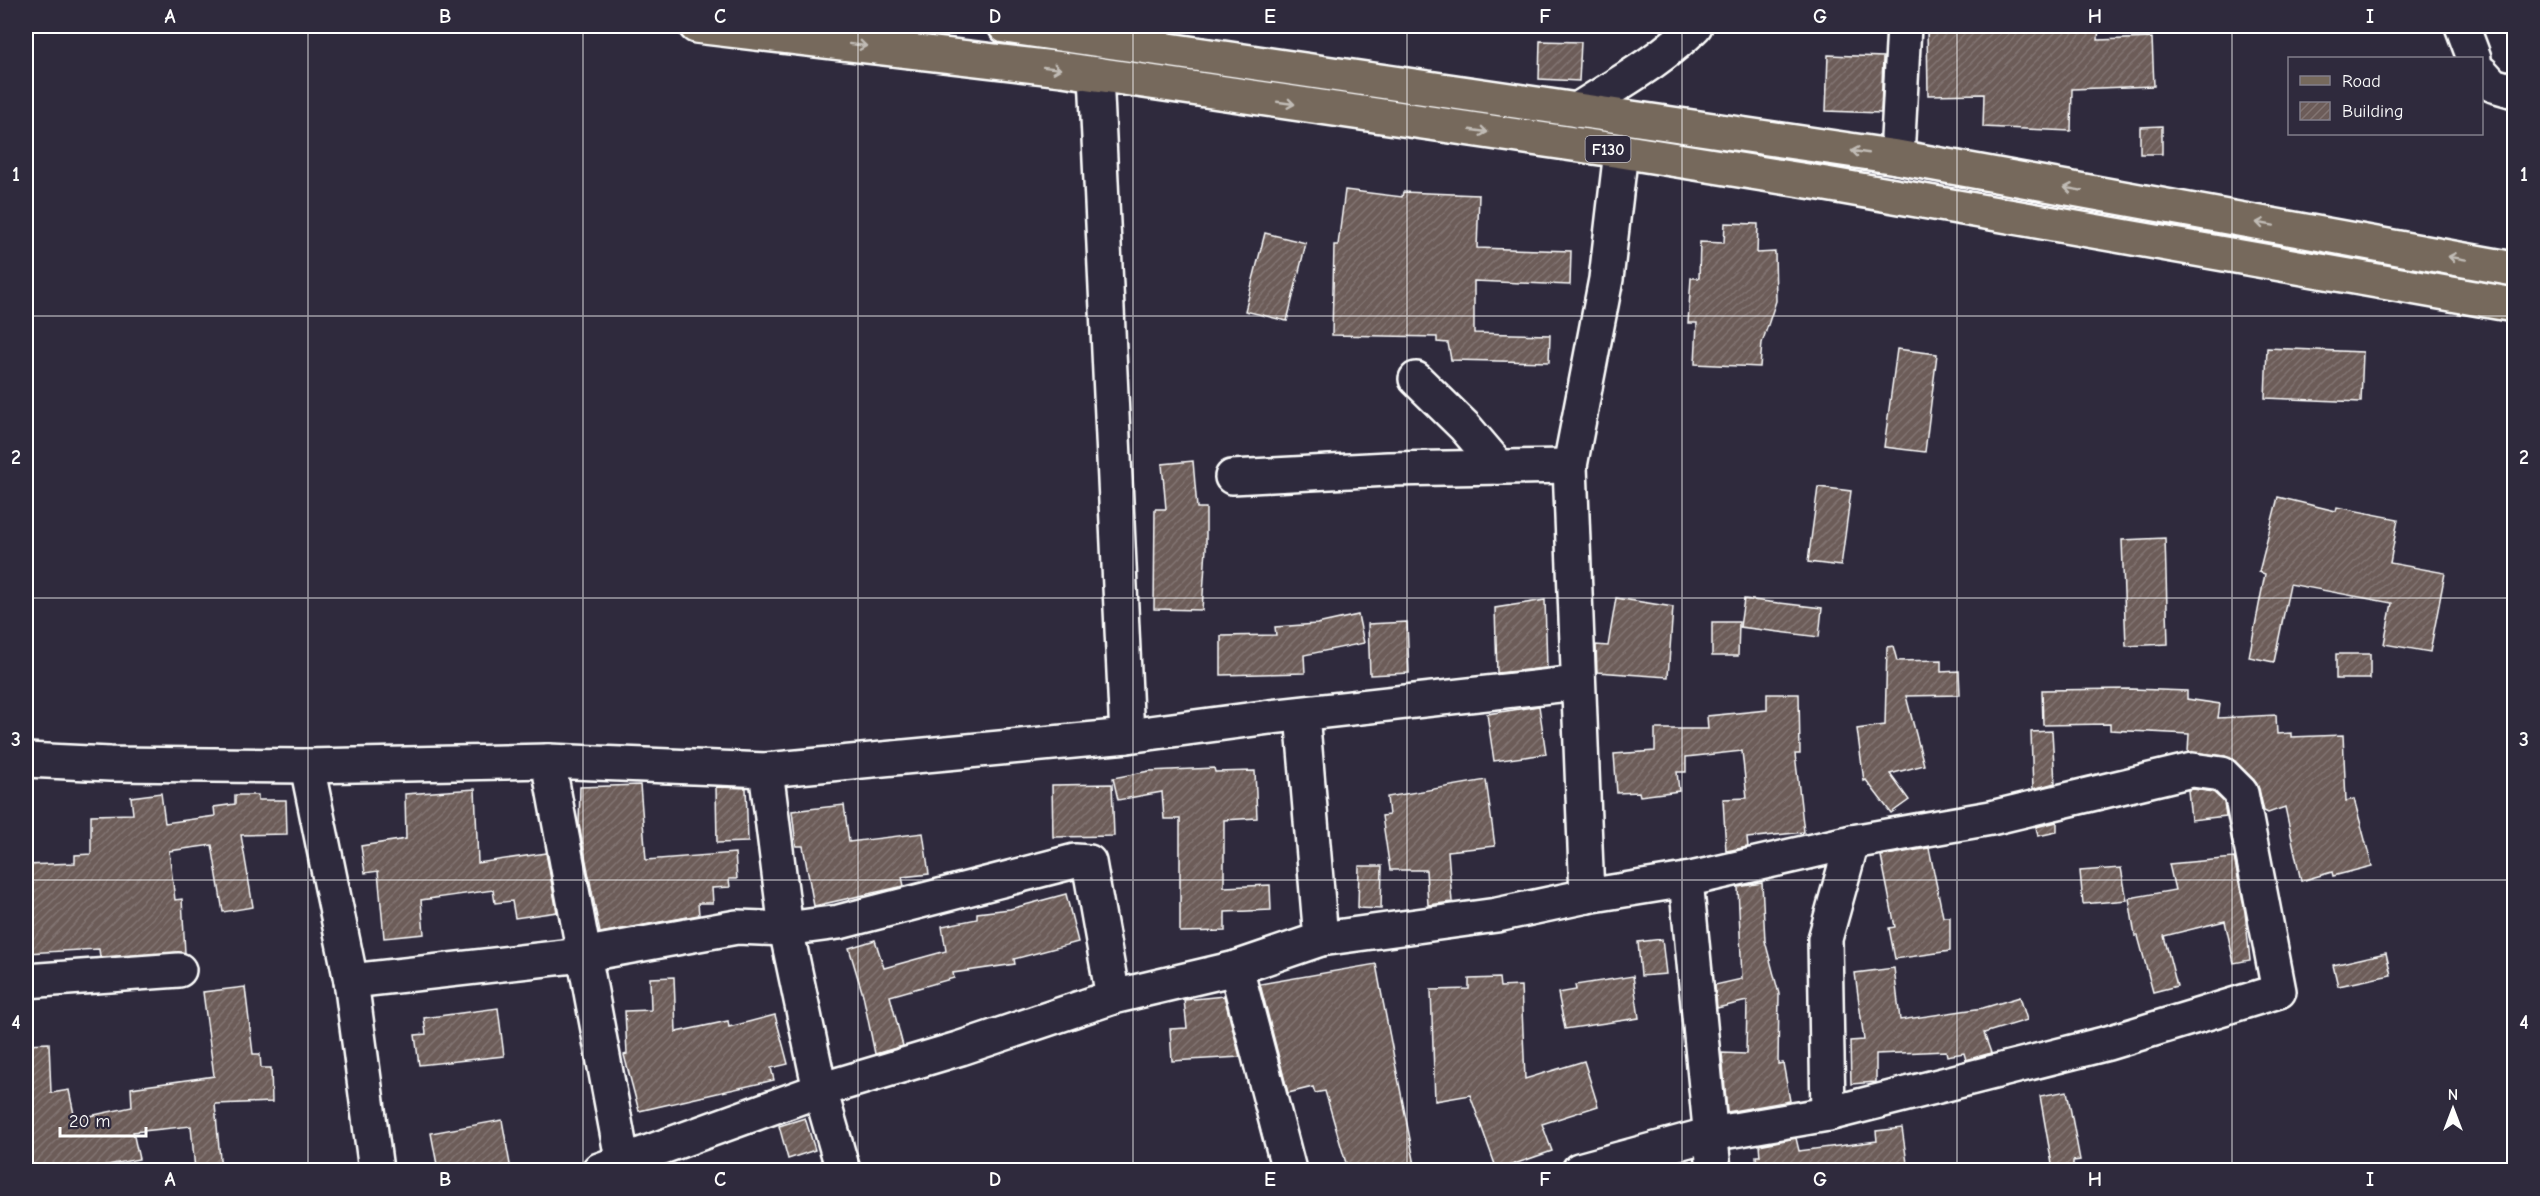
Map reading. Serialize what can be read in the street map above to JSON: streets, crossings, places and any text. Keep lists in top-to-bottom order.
{
  "streets": {
    "main road": ["F130"]
  },
  "legend": ["Road", "Building"],
  "scale_bar": "20 m",
  "north": "top",
  "grid": {
    "columns": [
      "A",
      "B",
      "C",
      "D",
      "E",
      "F",
      "G",
      "H",
      "I"
    ],
    "rows": [
      "1",
      "2",
      "3",
      "4"
    ]
  }
}
